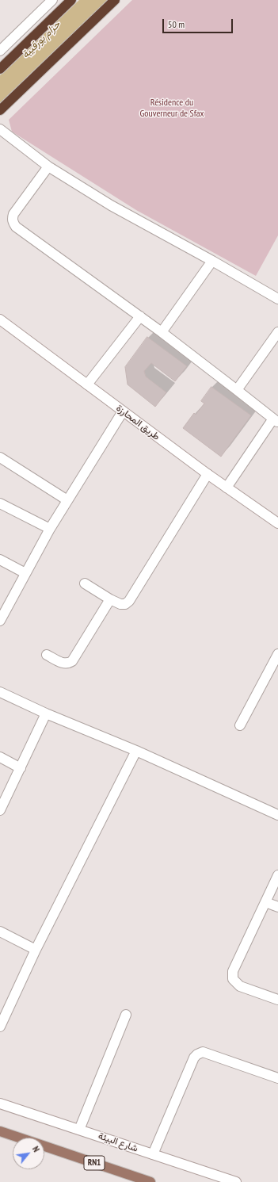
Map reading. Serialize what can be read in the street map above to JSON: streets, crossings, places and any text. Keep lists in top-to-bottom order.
{
  "streets": {
    "main road": ["RN1"],
    "street": ["طريق المحارزة", "شارع البيئة"]
  },
  "water": ["حزام بورقيبة"],
  "parks": ["Résidence du Gouverneur de Sfax"],
  "scale_bar": "50 m",
  "north": "top right"
}
